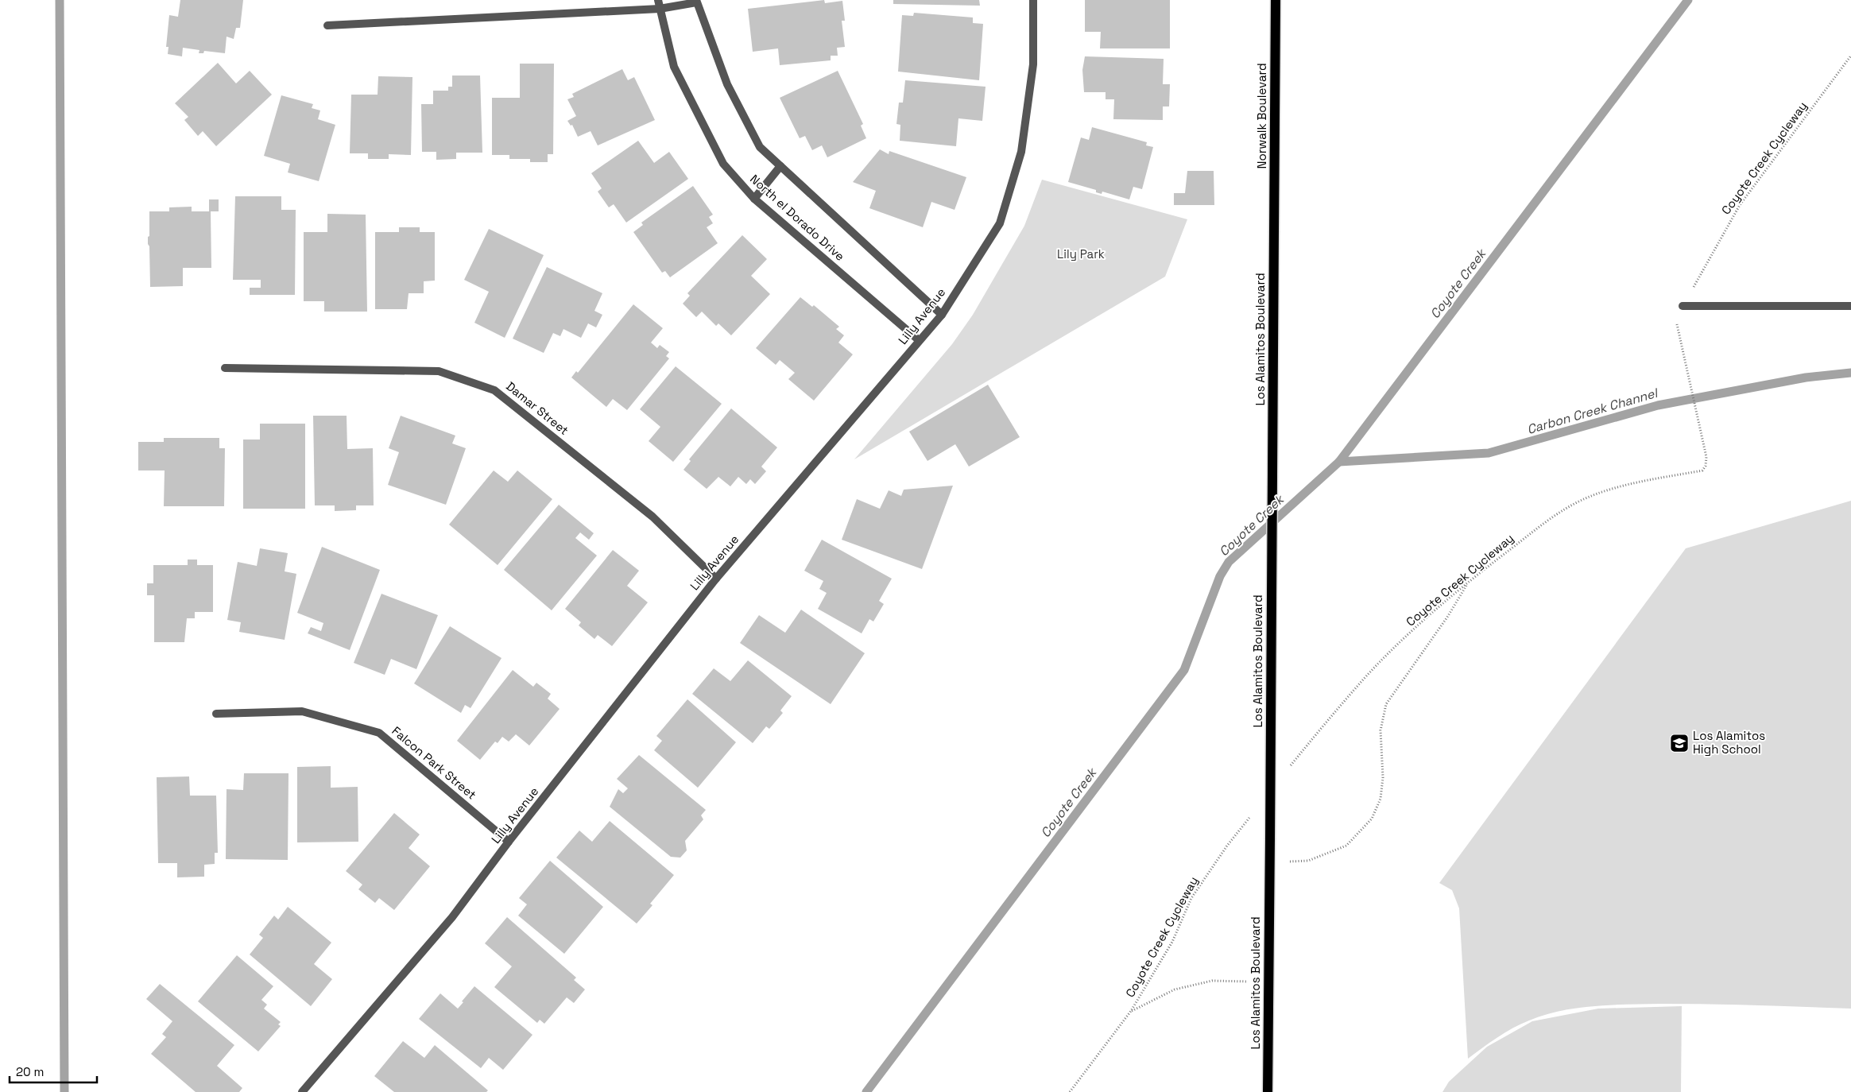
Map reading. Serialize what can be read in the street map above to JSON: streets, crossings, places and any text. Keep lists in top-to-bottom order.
{
  "streets": {
    "main road": ["Norwalk Boulevard", "Los Alamitos Boulevard"],
    "street": [
      "North el Dorado Drive",
      "Lilly Avenue",
      "Damar Street",
      "Falcon Park Street"
    ],
    "path": ["Coyote Creek Cycleway"]
  },
  "crossings": [
    ["Norwalk Boulevard", "Los Alamitos Boulevard"],
    ["North el Dorado Drive", "Lilly Avenue"],
    ["Lilly Avenue", "Damar Street"],
    ["Lilly Avenue", "Falcon Park Street"]
  ],
  "water": ["Coyote Creek", "Carbon Creek Channel"],
  "parks": ["Lily Park"],
  "places": {
    "school or university": ["Los Alamitos High School"]
  },
  "scale_bar": "20 m"
}
